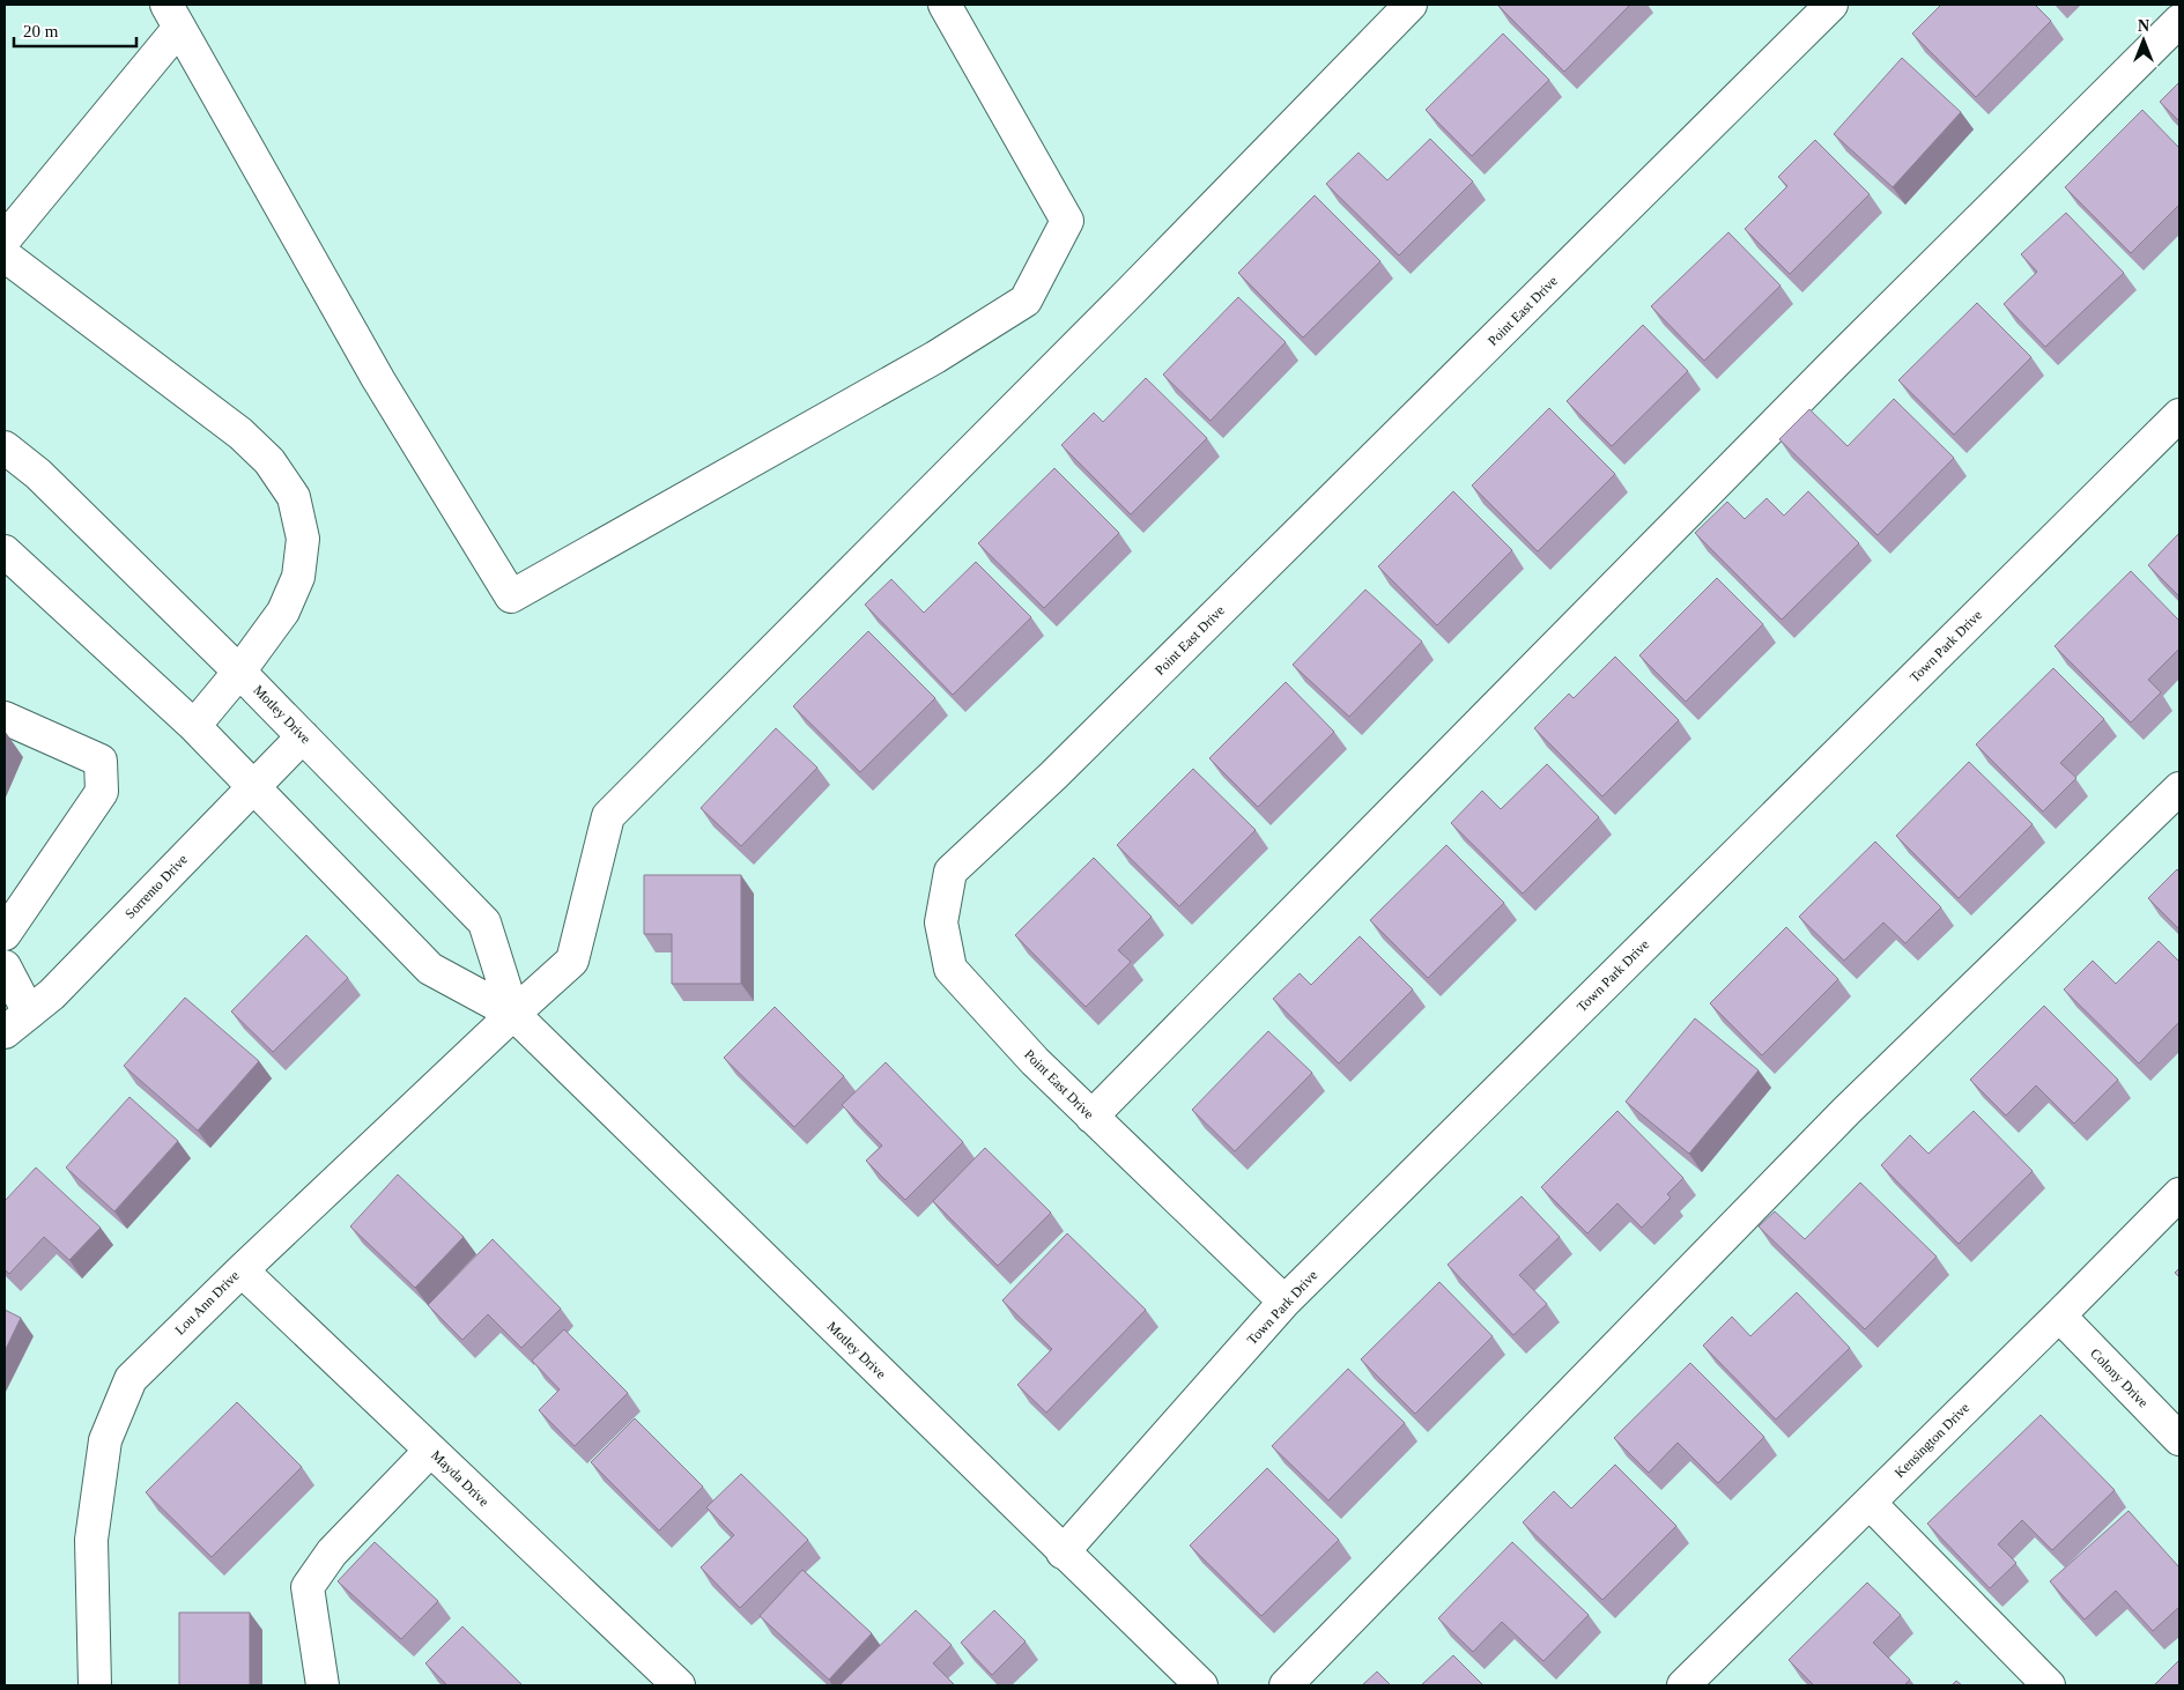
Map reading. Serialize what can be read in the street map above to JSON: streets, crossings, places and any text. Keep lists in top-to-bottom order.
{
  "streets": {
    "street": [
      "Point East Drive",
      "Town Park Drive",
      "Motley Drive",
      "Sorrento Drive",
      "Lou Ann Drive",
      "Colony Drive",
      "Kensington Drive",
      "Mayda Drive"
    ]
  },
  "crossings": [
    ["Point East Drive", "Town Park Drive"],
    ["Town Park Drive", "Motley Drive"],
    ["Motley Drive", "Sorrento Drive"],
    ["Motley Drive", "Lou Ann Drive"],
    ["Lou Ann Drive", "Mayda Drive"],
    ["Colony Drive", "Kensington Drive"]
  ],
  "scale_bar": "20 m",
  "north": "top"
}
